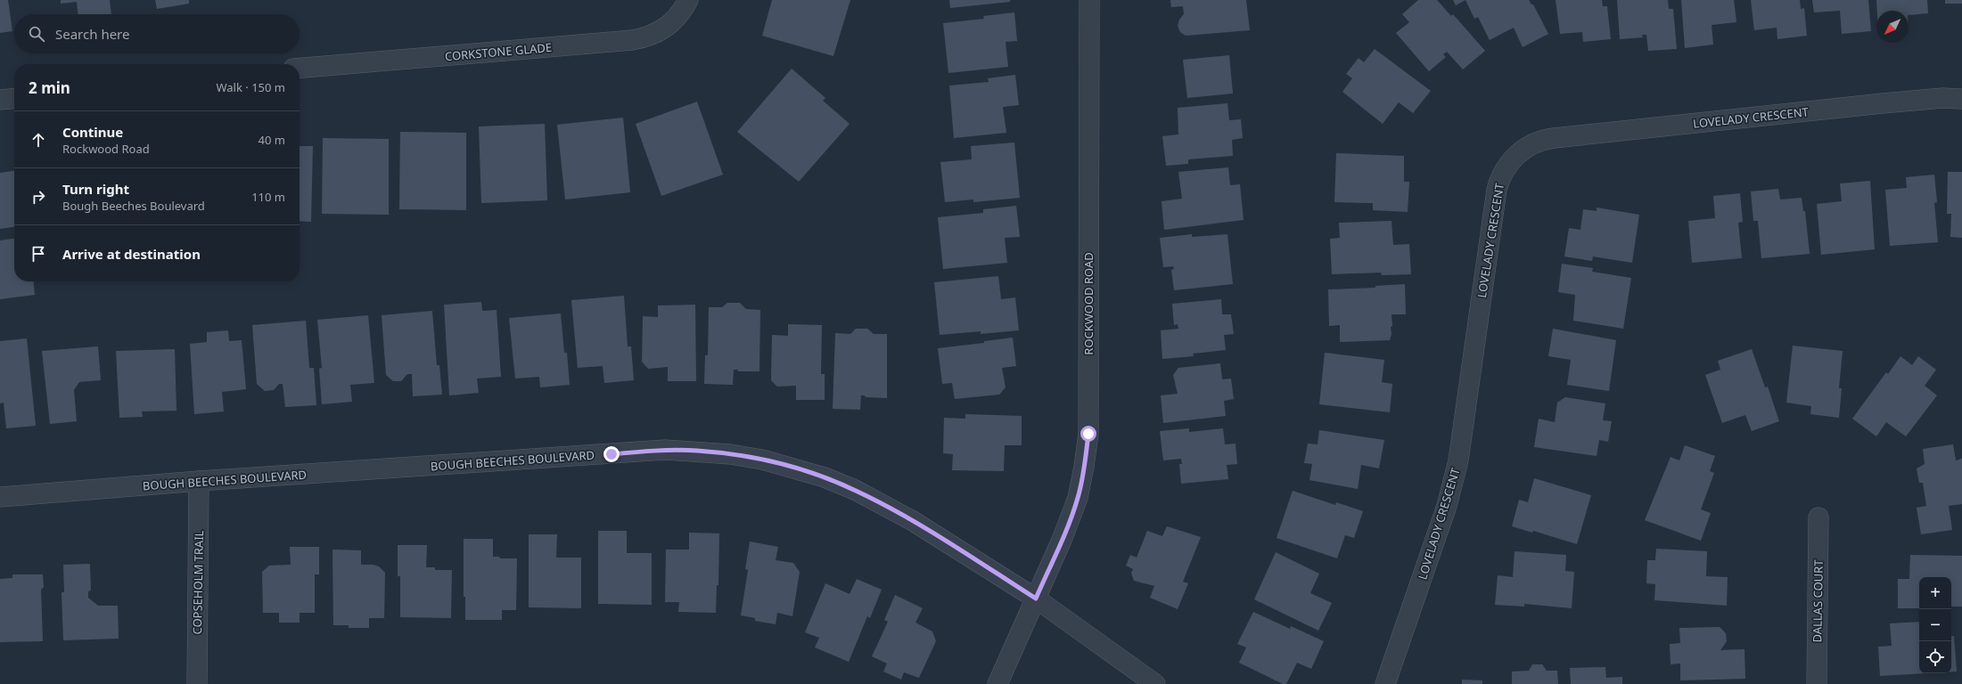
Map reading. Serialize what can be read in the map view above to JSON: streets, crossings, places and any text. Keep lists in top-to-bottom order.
{
  "streets": {
    "street": [
      "CORKSTONE GLADE",
      "LOVELADY CRESCENT",
      "ROCKWOOD ROAD",
      "BOUGH BEECHES BOULEVARD",
      "COPSEHOLM TRAIL",
      "DALLAS COURT"
    ]
  },
  "crossings": [
    ["ROCKWOOD ROAD", "BOUGH BEECHES BOULEVARD"],
    ["BOUGH BEECHES BOULEVARD", "COPSEHOLM TRAIL"]
  ],
  "north": "bottom left",
  "page": {
    "search": "Search here",
    "heading": ["2 min", "Walk · 150 m"],
    "list": [
      ["Continue", "Rockwood Road", "40 m"],
      ["Turn right", "Bough Beeches Boulevard", "110 m"],
      "Arrive at destination"
    ],
    "map_buttons": ["+", "−"]
  }
}
